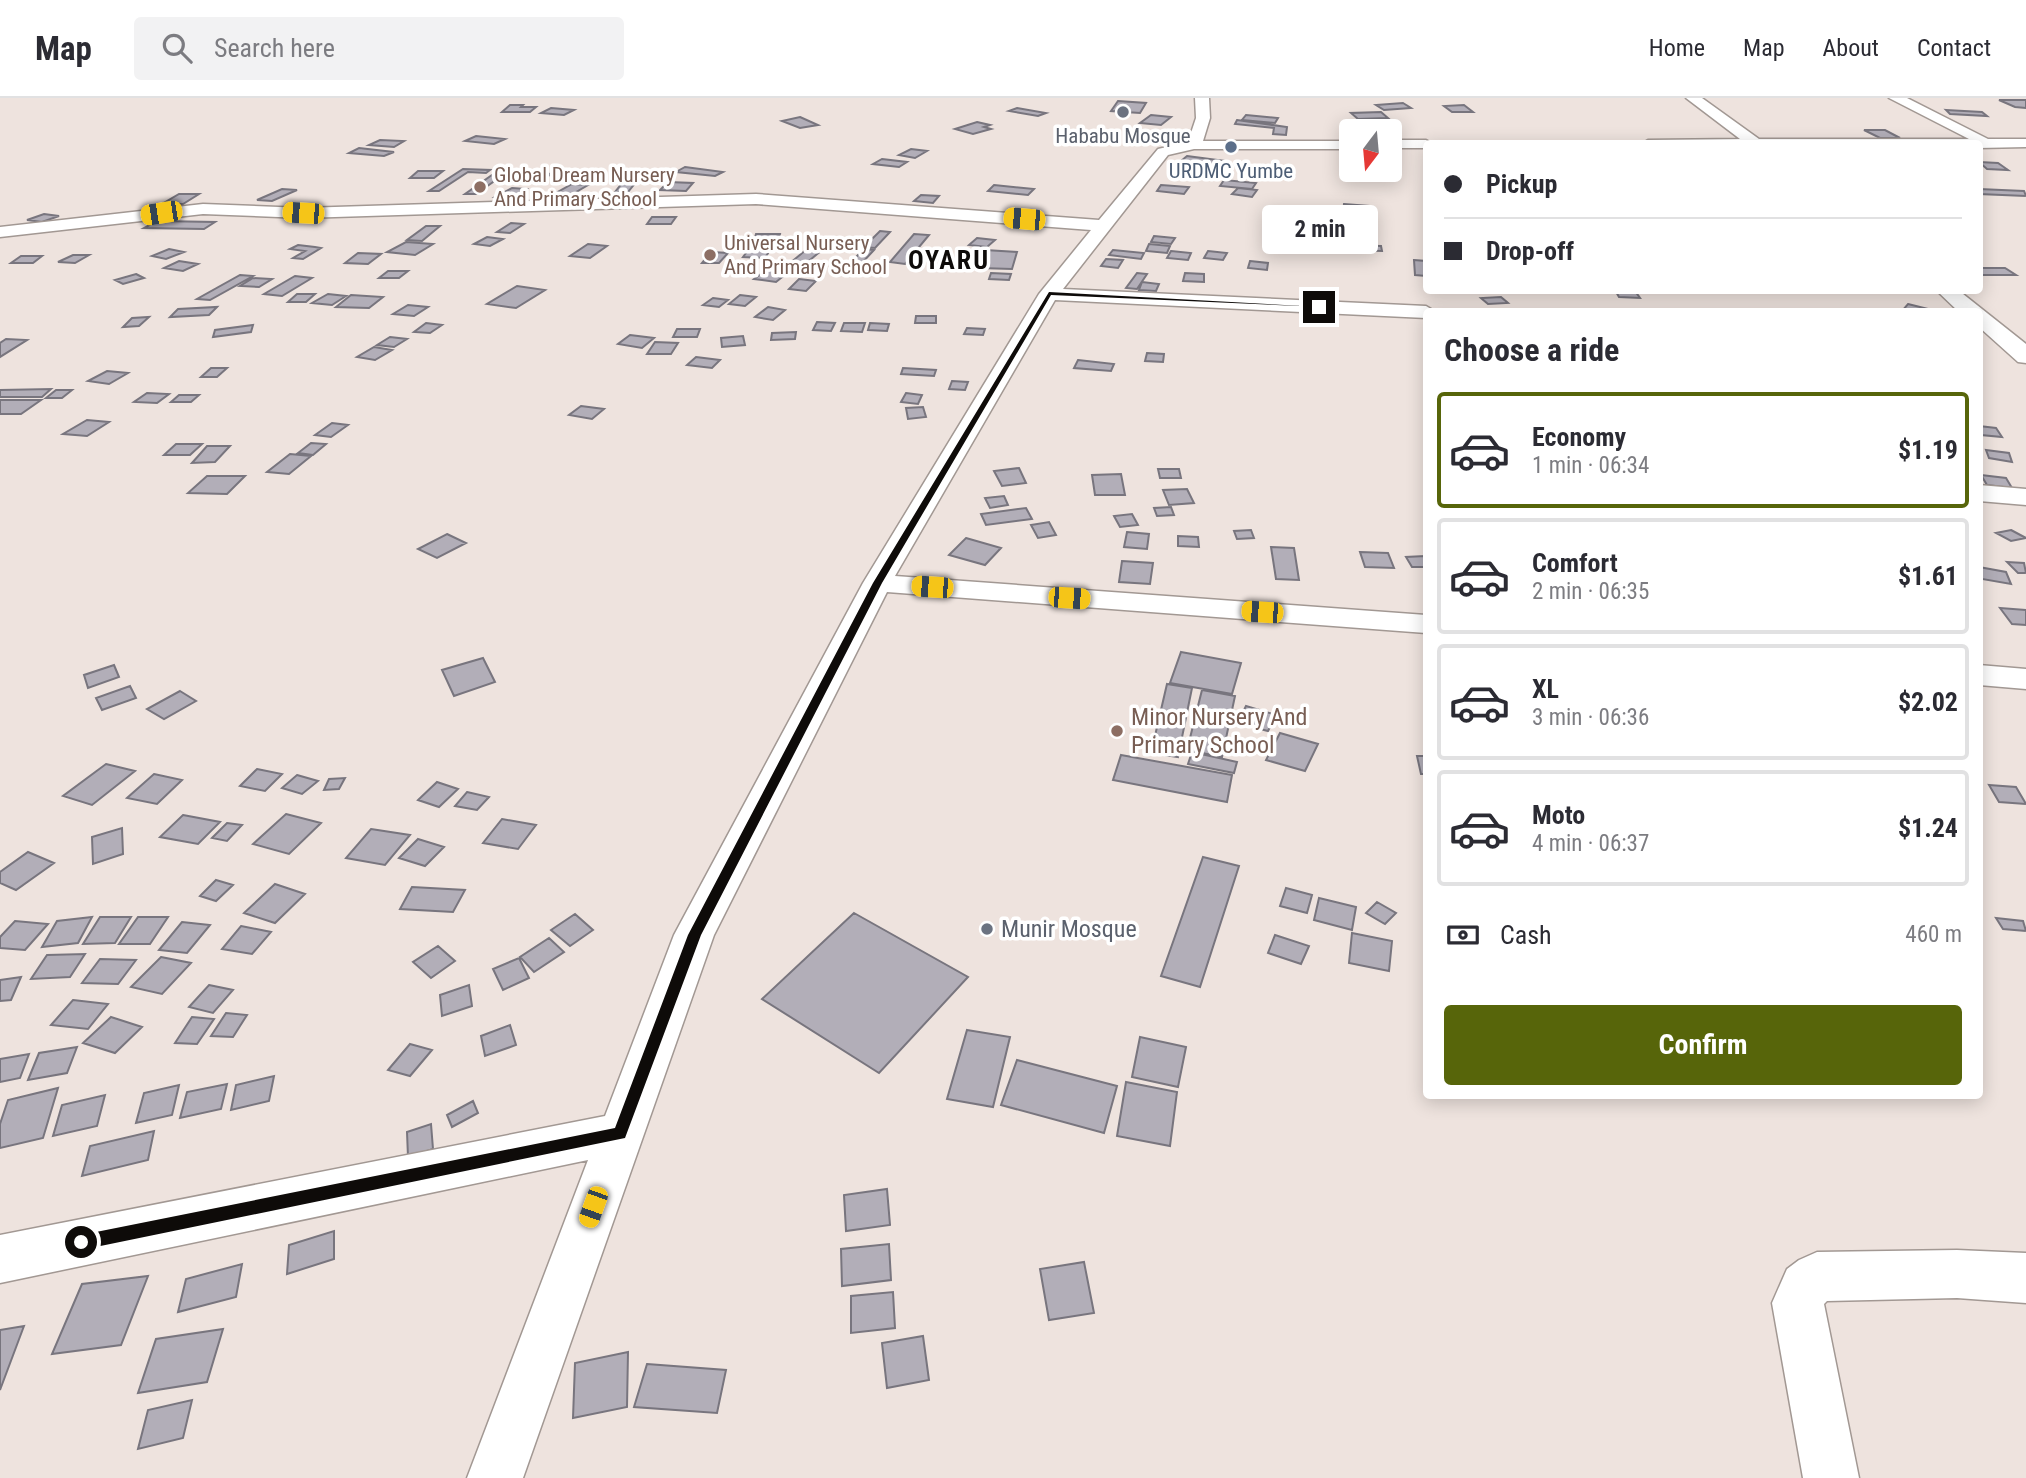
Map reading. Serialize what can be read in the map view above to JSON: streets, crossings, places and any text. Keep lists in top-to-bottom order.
{
  "districts": ["OYARU"],
  "places": [
    "Hababu Mosque",
    "URDMC Yumbe",
    "Global Dream Nursery And Primary School",
    "Universal Nursery And Primary School",
    "Minor Nursery And Primary School",
    "Munir Mosque"
  ],
  "north": "bottom",
  "page": {
    "header": "Map",
    "search": "Search here",
    "nav": [
      "Home",
      "Map",
      "About",
      "Contact"
    ],
    "banner": ["Pickup", "Drop-off"],
    "bubble": "2 min",
    "heading": "Choose a ride",
    "list": [
      {
        "name": "Economy",
        "note": "1 min · 06:34",
        "value": "$1.19"
      },
      {
        "name": "Comfort",
        "note": "2 min · 06:35",
        "value": "$1.61"
      },
      {
        "name": "XL",
        "note": "3 min · 06:36",
        "value": "$2.02"
      },
      {
        "name": "Moto",
        "note": "4 min · 06:37",
        "value": "$1.24"
      }
    ],
    "pay": ["Cash", "460 m"],
    "buttons": "Confirm"
  }
}
